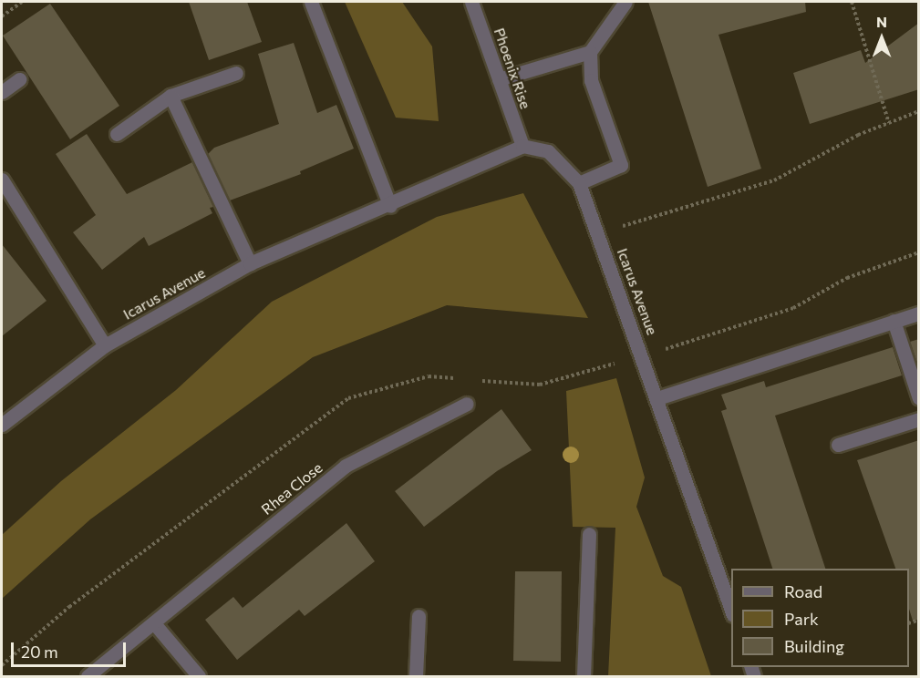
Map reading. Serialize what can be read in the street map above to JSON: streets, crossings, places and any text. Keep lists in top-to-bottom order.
{
  "streets": {
    "street": ["Phoenix Rise", "Icarus Avenue", "Rhea Close"]
  },
  "crossings": [
    ["Phoenix Rise", "Icarus Avenue"]
  ],
  "legend": ["Road", "Park", "Building"],
  "scale_bar": "20 m",
  "north": "top"
}
